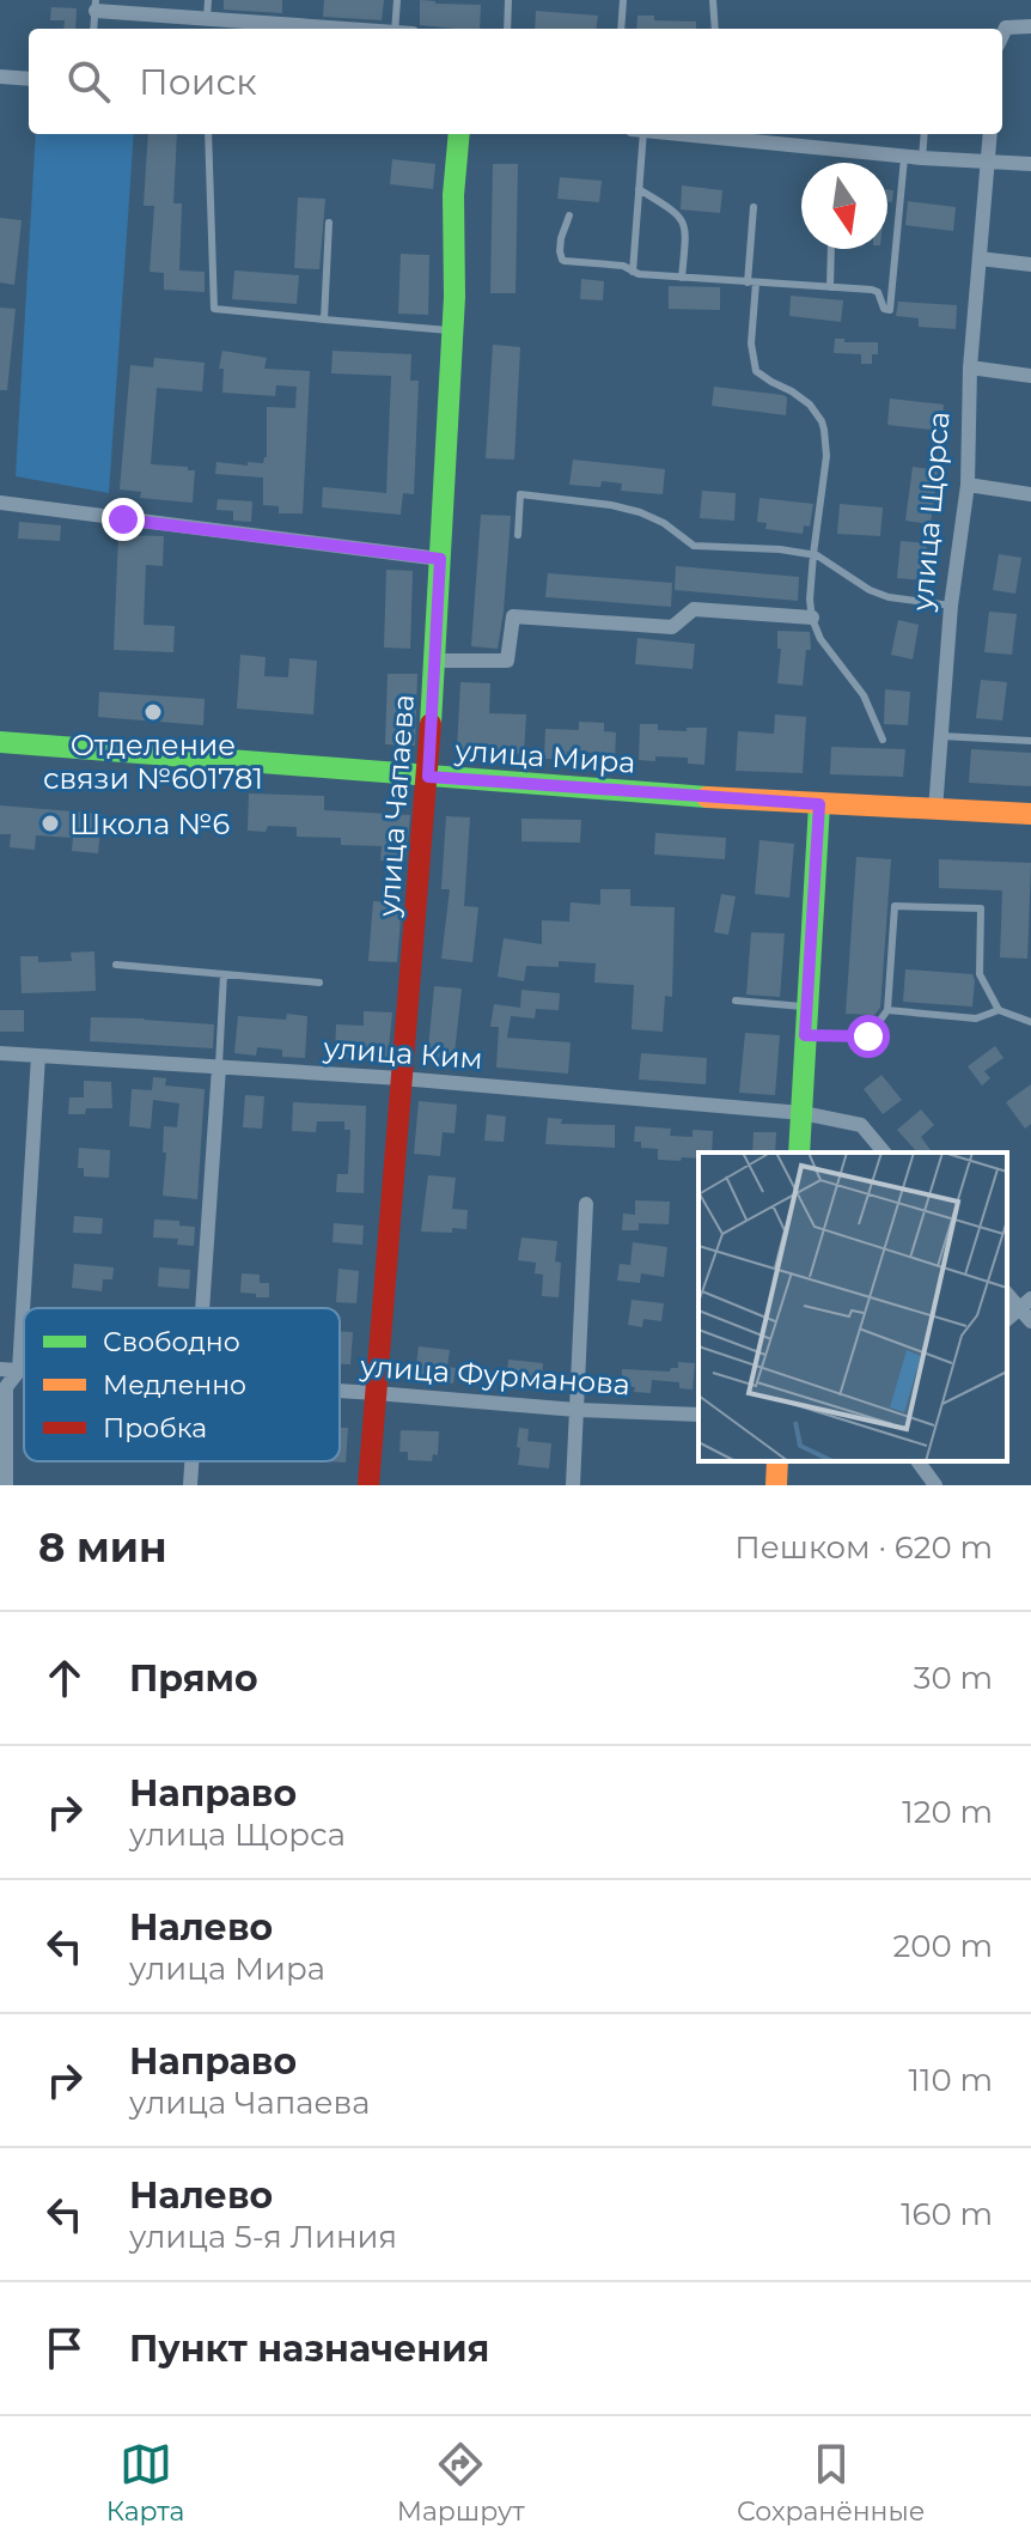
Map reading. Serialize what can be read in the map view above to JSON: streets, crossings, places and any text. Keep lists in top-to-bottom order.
{
  "streets": {
    "street": [
      "улица Щорса",
      "улица Мира",
      "улица Чапаева",
      "улица Ким",
      "улица Фурманова"
    ]
  },
  "crossings": [
    ["улица Щорса", "улица Мира"],
    ["улица Мира", "улица Чапаева"],
    ["улица Чапаева", "улица Ким"],
    ["улица Чапаева", "улица Фурманова"]
  ],
  "places": ["Отделение связи №601781", "Школа №6"],
  "legend": ["Свободно", "Медленно", "Пробка"],
  "north": "bottom",
  "page": {
    "search": "Поиск",
    "heading": ["8 мин", "Пешком · 620 m"],
    "list": [
      ["Прямо", "30 m"],
      ["Направо", "улица Щорса", "120 m"],
      ["Налево", "улица Мира", "200 m"],
      ["Направо", "улица Чапаева", "110 m"],
      ["Налево", "улица 5-я Линия", "160 m"],
      "Пункт назначения"
    ],
    "nav": ["Карта", "Маршрут", "Сохранённые"]
  }
}
